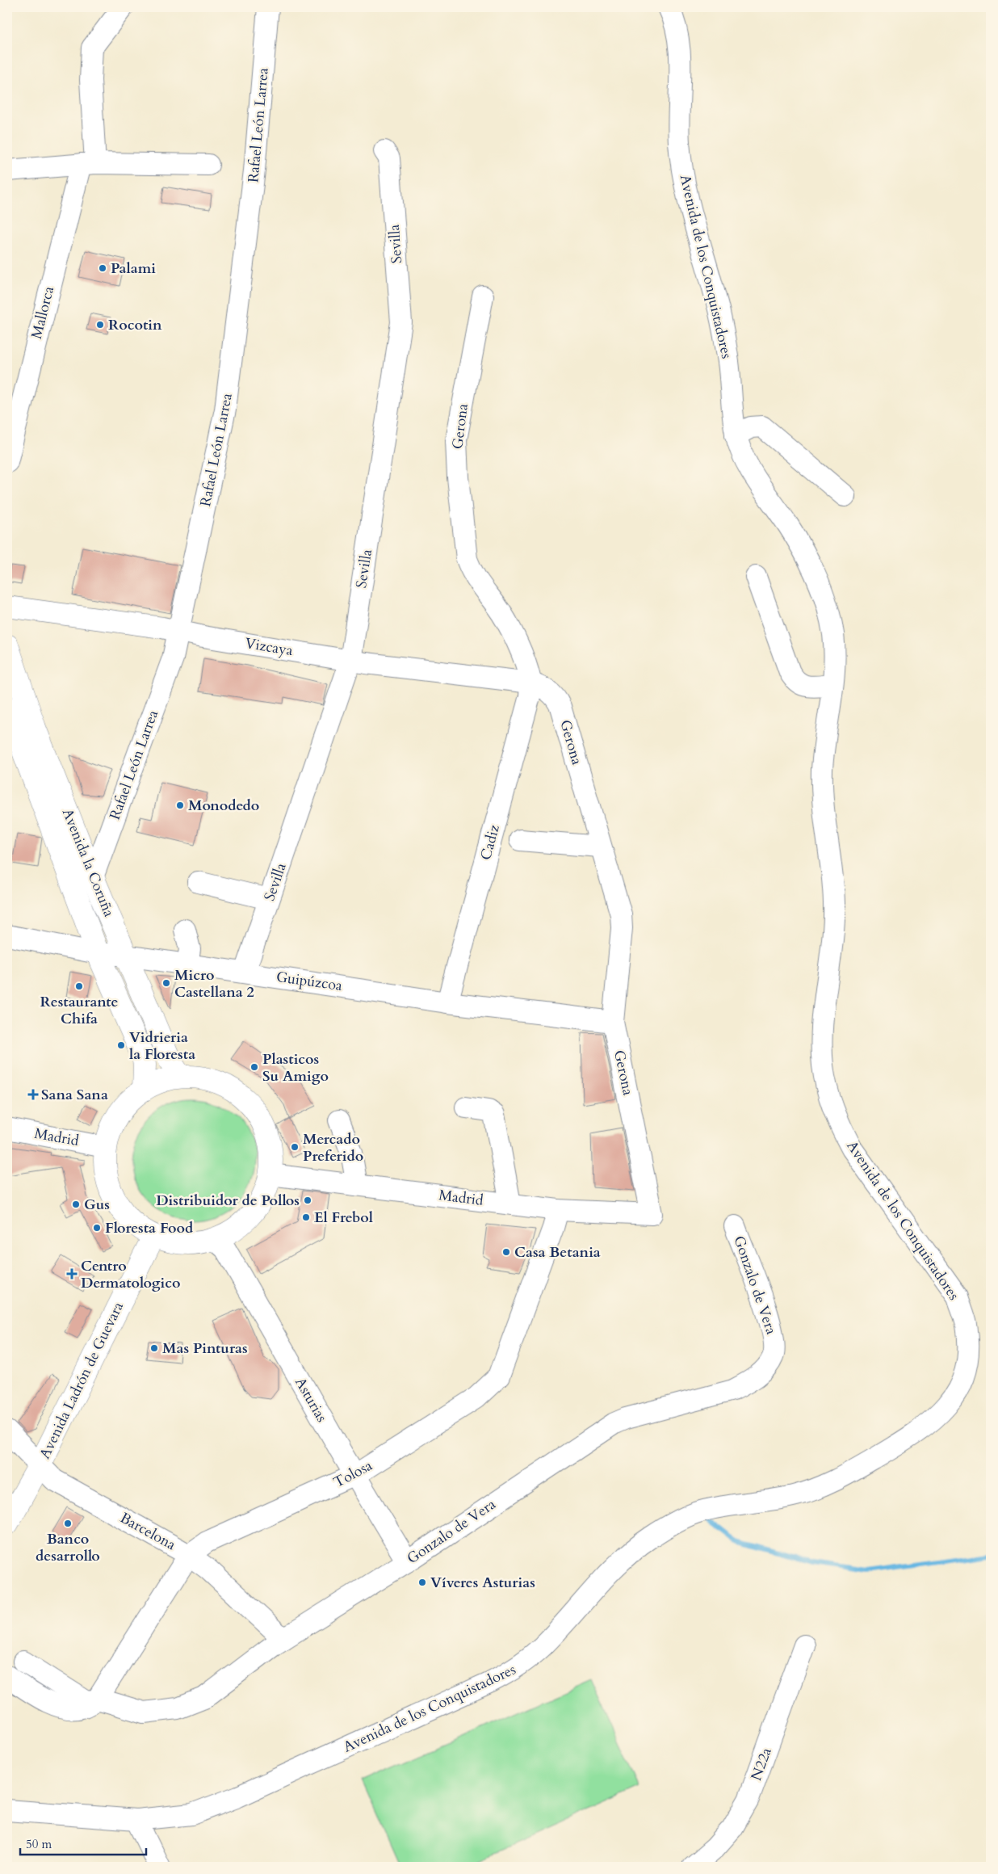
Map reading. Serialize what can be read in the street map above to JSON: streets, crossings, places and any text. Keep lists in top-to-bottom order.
{
  "streets": {
    "main road": ["Avenida la Coruña", "Avenida Ladrón de Guevara"],
    "street": [
      "Rafael León Larrea",
      "Sevilla",
      "Avenida de los Conquistadores",
      "Mallorca",
      "Gerona",
      "Vizcaya",
      "Cadiz",
      "Guipúzcoa",
      "Madrid",
      "Gonzalo de Vera",
      "Asturias",
      "Tolosa",
      "Barcelona",
      "N22a"
    ]
  },
  "crossings": [
    ["Rafael León Larrea", "Vizcaya"],
    ["Rafael León Larrea", "Avenida la Coruña"],
    ["Sevilla", "Vizcaya"],
    ["Sevilla", "Guipúzcoa"],
    ["Gerona", "Vizcaya"],
    ["Gerona", "Cadiz"],
    ["Gerona", "Guipúzcoa"],
    ["Gerona", "Madrid"],
    ["Vizcaya", "Cadiz"],
    ["Cadiz", "Guipúzcoa"],
    ["Avenida la Coruña", "Guipúzcoa"],
    ["Madrid", "Tolosa"],
    ["Gonzalo de Vera", "Asturias"],
    ["Gonzalo de Vera", "Tolosa"],
    ["Gonzalo de Vera", "Barcelona"],
    ["Avenida Ladrón de Guevara", "Barcelona"],
    ["Asturias", "Tolosa"],
    ["Tolosa", "Barcelona"]
  ],
  "places": {
    "other": [
      "Palami",
      "Rocotin",
      "Monodedo",
      "Micro Castellana 2",
      "Restaurante Chifa",
      "Vidrieria la Floresta",
      "Plasticos Su Amigo",
      "Mercado Preferido",
      "Distribuidor de Pollos",
      "Gus",
      "El Frebol",
      "Floresta Food",
      "Casa Betania",
      "Mas Pinturas",
      "Banco desarrollo",
      "Víveres Asturias"
    ],
    "health": ["Sana Sana", "Centro Dermatologico"]
  },
  "scale_bar": "50 m"
}
